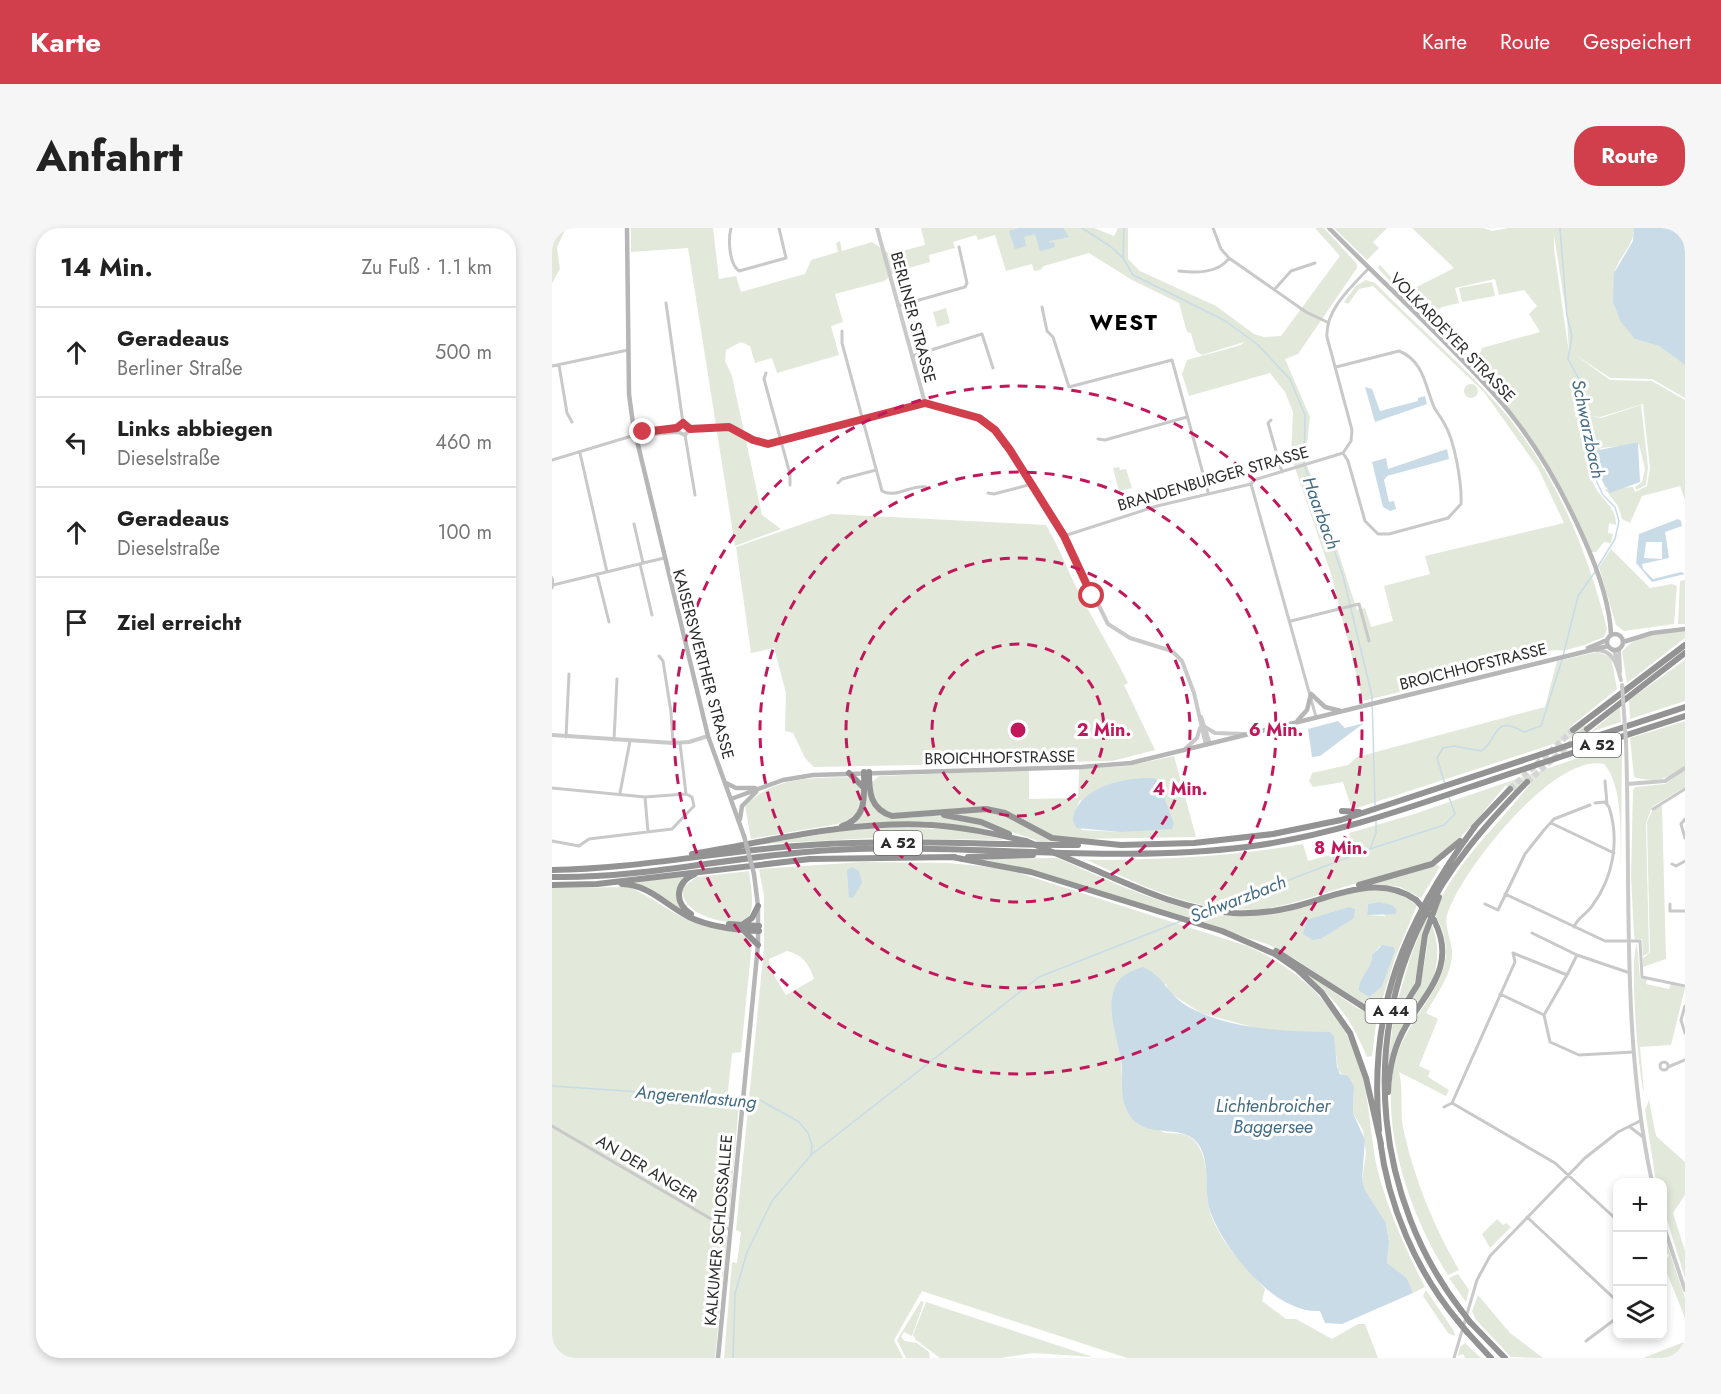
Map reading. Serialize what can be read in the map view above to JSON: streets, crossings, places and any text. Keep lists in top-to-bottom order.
{
  "streets": {
    "highway": ["A 52", "A 44"],
    "main road": [
      "VOLKARDEYER STRASSE",
      "KAISERSWERTHER STRASSE",
      "BROICHHOFSTRASSE",
      "KALKUMER SCHLOSSALLEE"
    ],
    "street": ["BERLINER STRASSE", "BRANDENBURGER STRASSE", "AN DER ANGER"]
  },
  "crossings": [
    ["BERLINER STRASSE", "BRANDENBURGER STRASSE"],
    ["BERLINER STRASSE", "BROICHHOFSTRASSE"],
    ["KAISERSWERTHER STRASSE", "BROICHHOFSTRASSE"],
    ["KAISERSWERTHER STRASSE", "KALKUMER SCHLOSSALLEE"],
    ["AN DER ANGER", "KALKUMER SCHLOSSALLEE"]
  ],
  "districts": ["WEST"],
  "water": [
    "Schwarzbach",
    "Haarbach",
    "Angerentlastung",
    "Lichtenbroicher Baggersee"
  ],
  "page": {
    "header": "Karte",
    "nav": ["Karte", "Route", "Gespeichert"],
    "title": "Anfahrt",
    "buttons": "Route",
    "heading": ["14 Min.", "Zu Fuß · 1.1 km"],
    "list": [
      ["Geradeaus", "Berliner Straße", "500 m"],
      ["Links abbiegen", "Dieselstraße", "460 m"],
      ["Geradeaus", "Dieselstraße", "100 m"],
      "Ziel erreicht"
    ],
    "map_buttons": ["+", "−"]
  },
  "rings": [
    "2 Min.",
    "6 Min.",
    "4 Min.",
    "8 Min."
  ]
}
